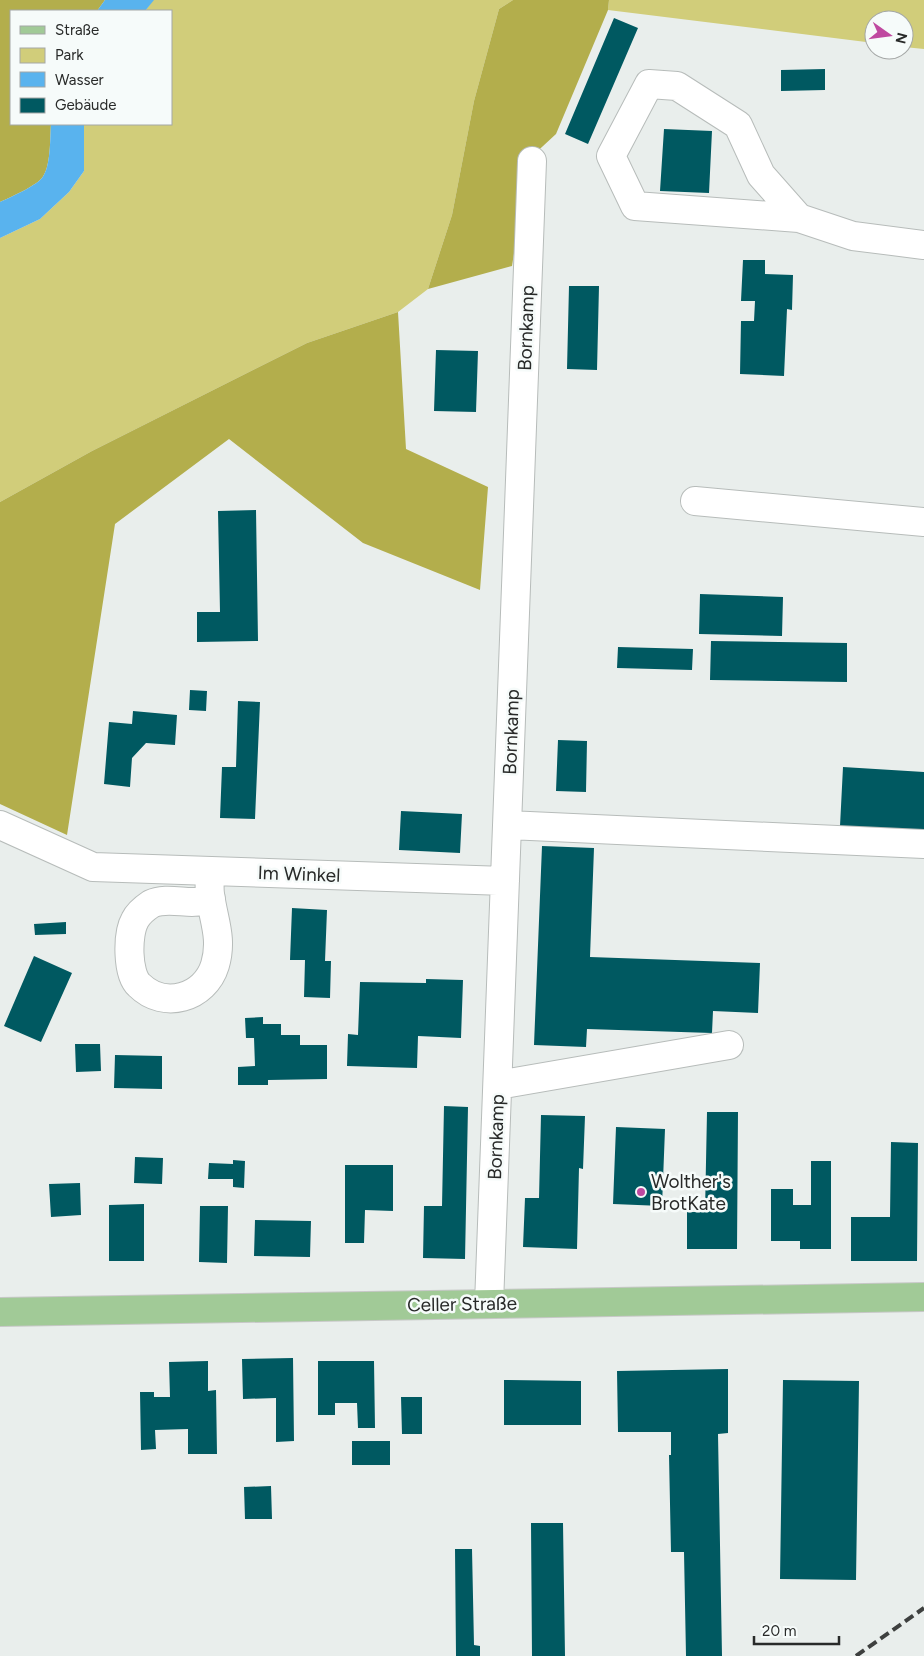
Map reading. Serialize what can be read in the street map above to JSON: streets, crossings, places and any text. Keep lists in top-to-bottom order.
{
  "streets": {
    "main road": ["Celler Straße"],
    "street": ["Bornkamp", "Im Winkel"]
  },
  "crossings": [
    ["Bornkamp", "Im Winkel"],
    ["Bornkamp", "Celler Straße"]
  ],
  "places": ["Wolther's BrotKate"],
  "legend": [
    "Straße",
    "Park",
    "Wasser",
    "Gebäude"
  ],
  "scale_bar": "20 m",
  "north": "right"
}
